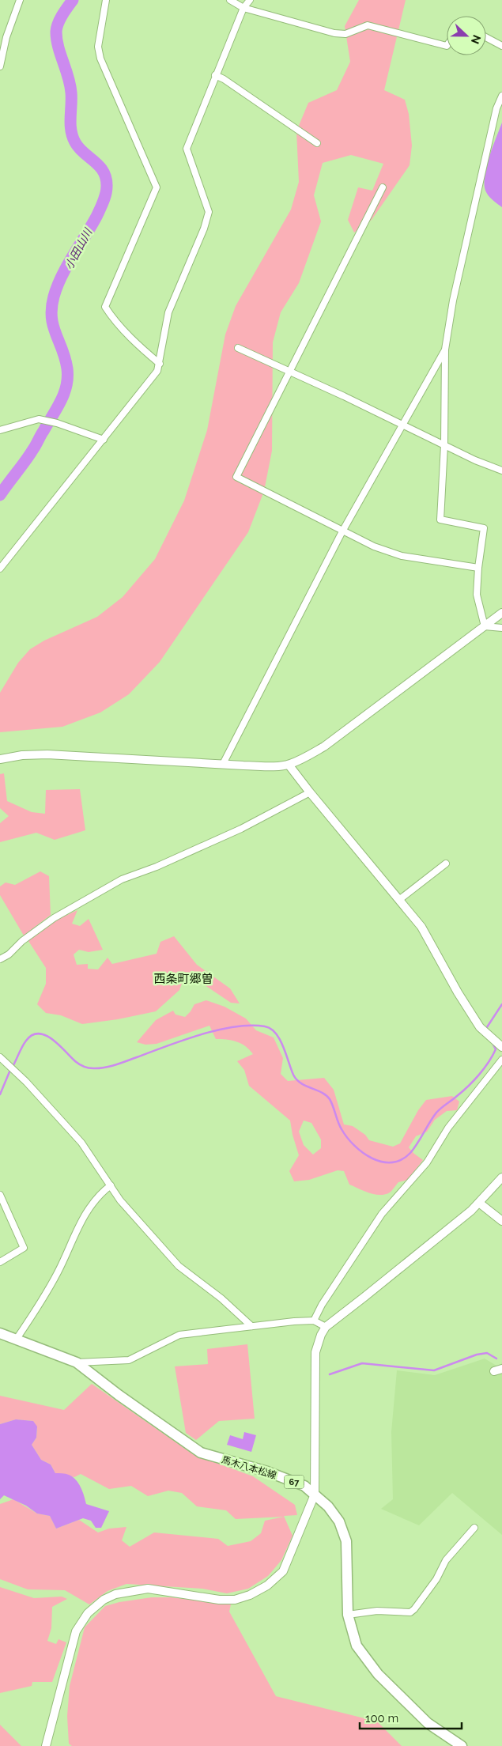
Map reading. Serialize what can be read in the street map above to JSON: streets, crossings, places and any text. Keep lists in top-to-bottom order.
{
  "streets": {
    "main road": ["馬木八本松線", "67"]
  },
  "districts": ["西条町郷曽"],
  "water": ["小田山川"],
  "scale_bar": "100 m",
  "north": "right"
}
